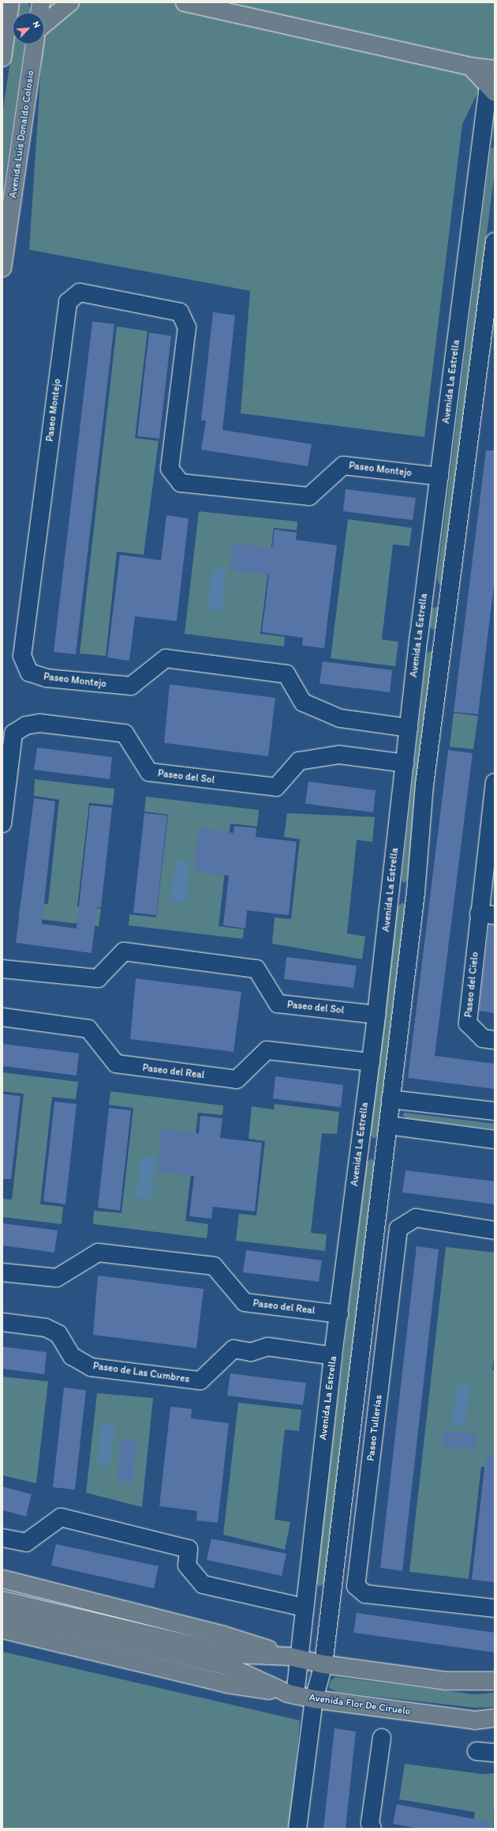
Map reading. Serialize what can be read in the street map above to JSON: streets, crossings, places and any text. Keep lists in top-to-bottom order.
{
  "streets": {
    "main road": ["Avenida Luis Donaldo Colosio", "Avenida Flor De Ciruelo"],
    "street": [
      "Avenida La Estrella",
      "Paseo Montejo",
      "Paseo del Sol",
      "Paseo del Cielo",
      "Paseo del Real",
      "Paseo de Las Cumbres",
      "Paseo Tullerías"
    ]
  },
  "crossings": [
    ["Avenida La Estrella", "Paseo Montejo"],
    ["Avenida La Estrella", "Paseo del Sol"],
    ["Avenida La Estrella", "Paseo del Real"],
    ["Avenida La Estrella", "Paseo de Las Cumbres"],
    ["Avenida La Estrella", "Avenida Flor De Ciruelo"]
  ],
  "north": "top right"
}
